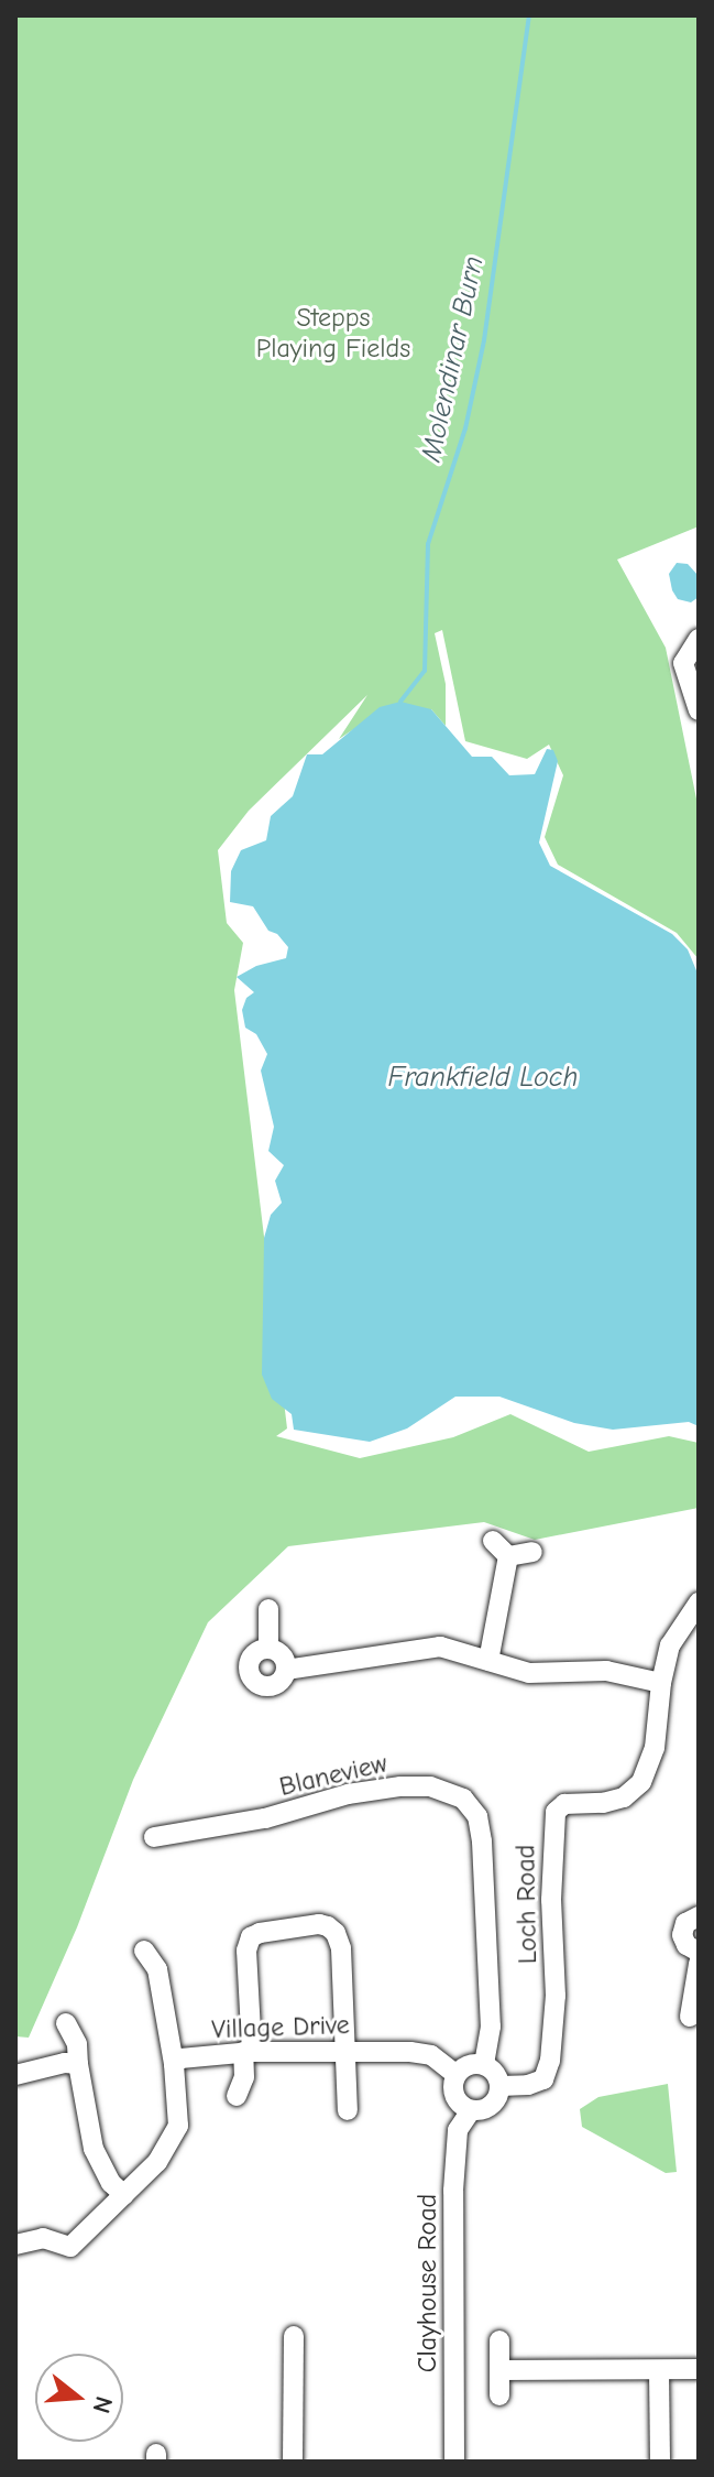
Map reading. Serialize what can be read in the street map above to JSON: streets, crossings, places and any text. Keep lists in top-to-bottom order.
{
  "streets": {
    "street": [
      "Blaneview",
      "Loch Road",
      "Village Drive",
      "Clayhouse Road"
    ]
  },
  "crossings": [
    ["Blaneview", "Loch Road"],
    ["Blaneview", "Village Drive"],
    ["Blaneview", "Clayhouse Road"],
    ["Loch Road", "Village Drive"],
    ["Loch Road", "Clayhouse Road"],
    ["Village Drive", "Clayhouse Road"]
  ],
  "water": ["Molendinar Burn", "Frankfield Loch"],
  "parks": ["Stepps Playing Fields"],
  "north": "right"
}
